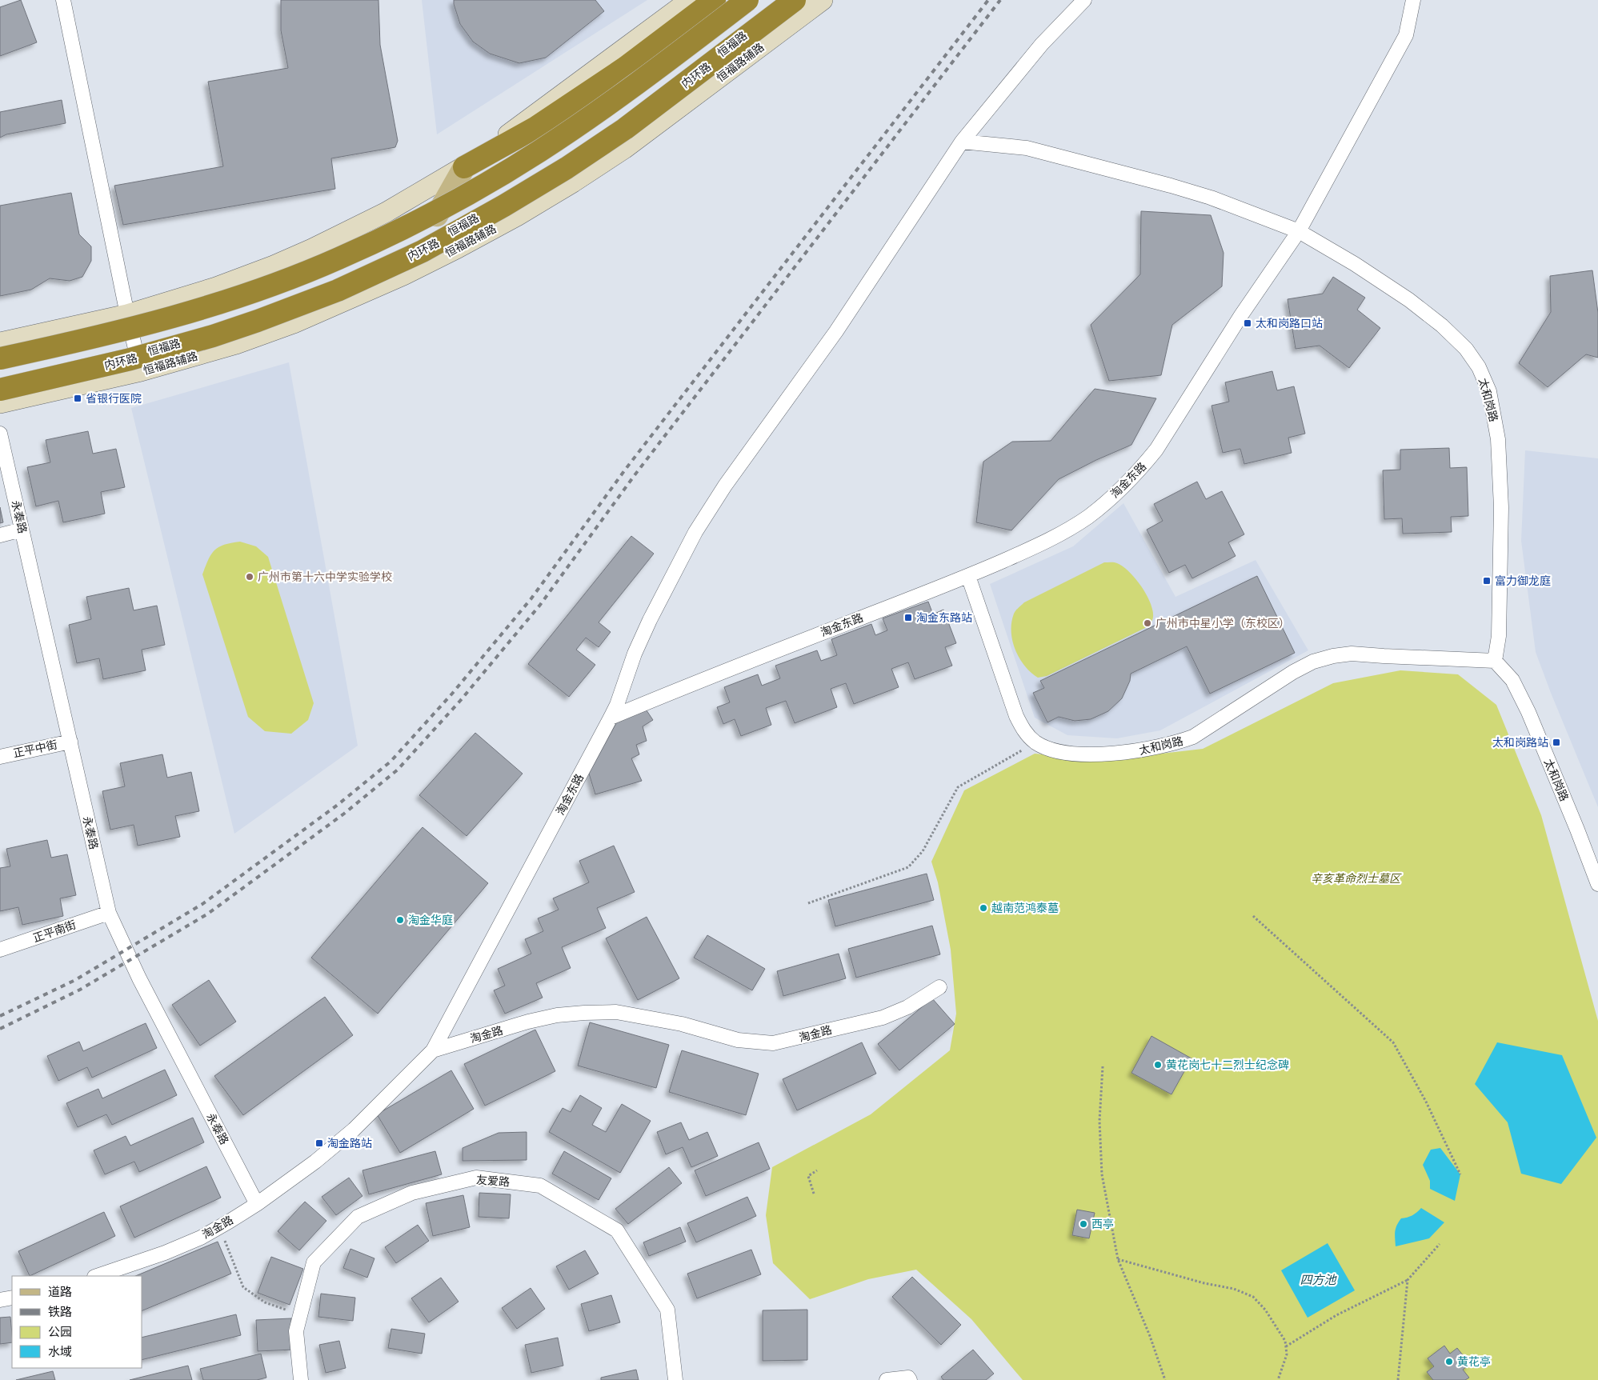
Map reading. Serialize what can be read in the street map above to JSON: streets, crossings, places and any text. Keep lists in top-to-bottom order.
{
  "streets": {
    "highway": ["内环路"],
    "main road": ["恒福路", "恒福路辅路"],
    "street": [
      "太和岗路",
      "淘金东路",
      "永泰路",
      "正平中街",
      "正平南街",
      "淘金路",
      "友爱路"
    ]
  },
  "crossings": [
    ["恒福路", "恒福路辅路"],
    ["恒福路", "内环路"],
    ["太和岗路", "淘金东路"],
    ["淘金东路", "淘金路"],
    ["永泰路", "正平中街"],
    ["永泰路", "正平南街"],
    ["永泰路", "淘金路"]
  ],
  "water": ["四方池"],
  "parks": ["辛亥革命烈士墓区"],
  "places": {
    "transit": [
      "太和岗路口站",
      "省银行医院",
      "富力御龙庭",
      "淘金东路站",
      "太和岗路站",
      "淘金路站"
    ],
    "other": [
      "广州市第十六中学实验学校",
      "广州市中星小学（东校区）",
      "越南范鸿泰墓",
      "淘金华庭",
      "黄花岗七十二烈士纪念碑",
      "西亭",
      "黄花亭"
    ]
  },
  "legend": [
    "道路",
    "铁路",
    "公园",
    "水域"
  ]
}
